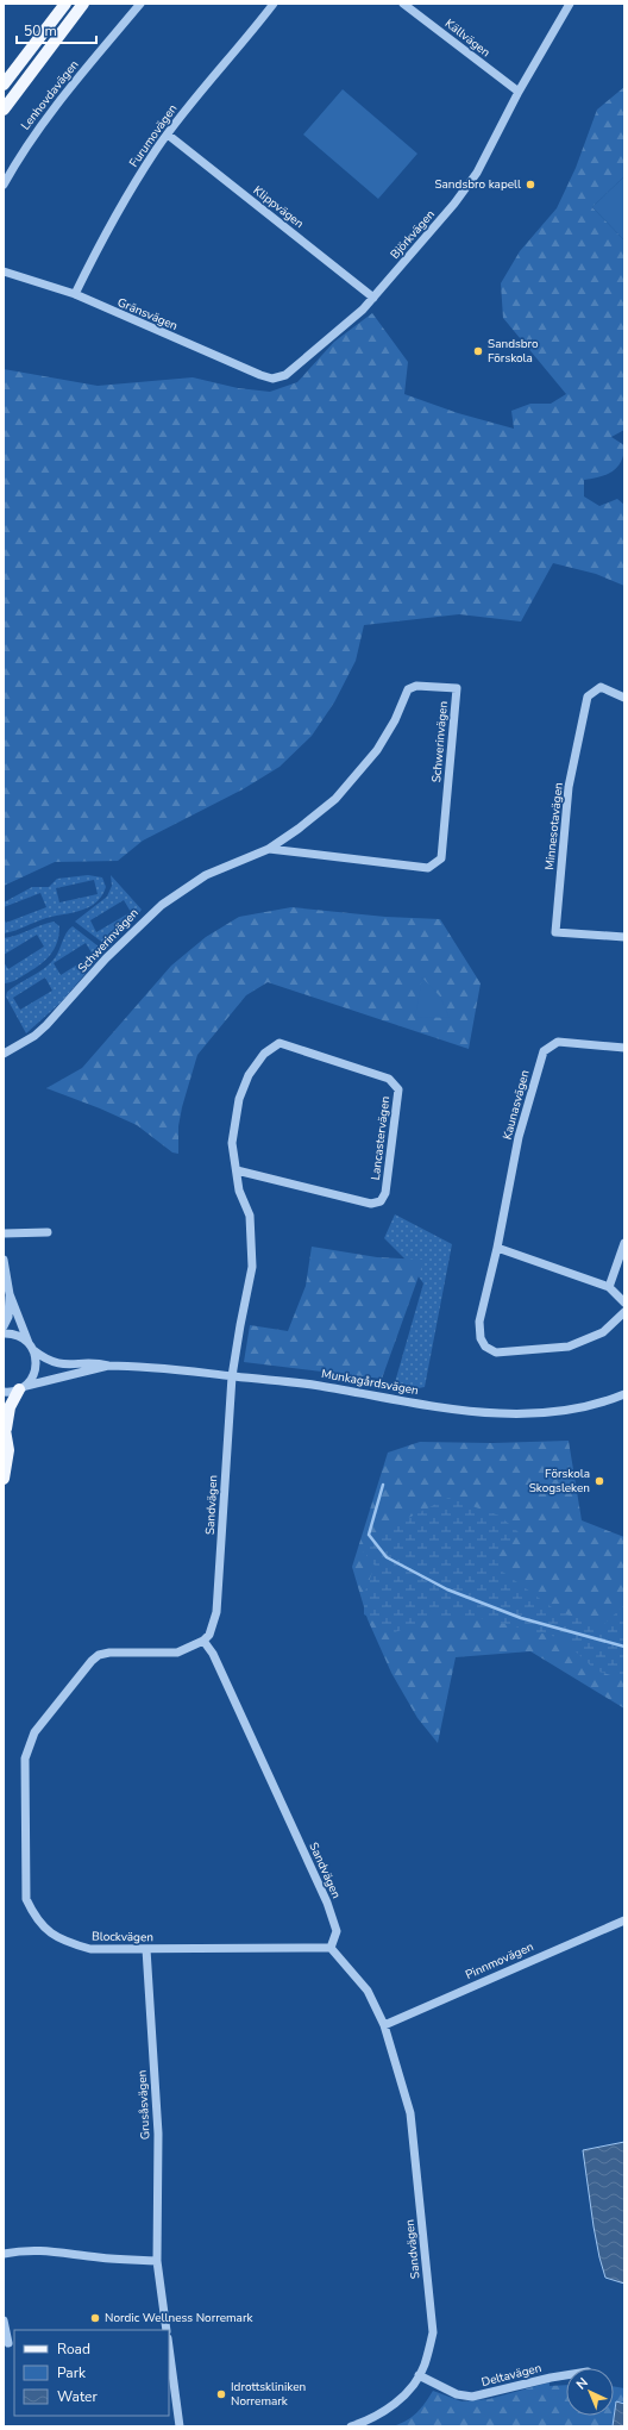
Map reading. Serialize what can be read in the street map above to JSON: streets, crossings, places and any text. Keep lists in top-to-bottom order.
{
  "streets": {
    "street": [
      "Källvägen",
      "Lenhovdavägen",
      "Furumovägen",
      "Klippvägen",
      "Björkvägen",
      "Gränsvägen",
      "Schwerinvägen",
      "Minnesotavägen",
      "Kaunasvägen",
      "Lancastervägen",
      "Munkagårdsvägen",
      "Sandvägen",
      "Blockvägen",
      "Pinnmovägen",
      "Grusåsvägen",
      "Deltavägen"
    ]
  },
  "crossings": [
    ["Källvägen", "Björkvägen"],
    ["Furumovägen", "Klippvägen"],
    ["Furumovägen", "Gränsvägen"],
    ["Klippvägen", "Björkvägen"],
    ["Björkvägen", "Gränsvägen"],
    ["Lancastervägen", "Munkagårdsvägen"],
    ["Lancastervägen", "Sandvägen"],
    ["Munkagårdsvägen", "Sandvägen"],
    ["Sandvägen", "Blockvägen"],
    ["Sandvägen", "Pinnmovägen"],
    ["Sandvägen", "Deltavägen"],
    ["Blockvägen", "Grusåsvägen"]
  ],
  "places": [
    "Sandsbro kapell",
    "Sandsbro Förskola",
    "Förskola Skogsleken",
    "Nordic Wellness Norremark",
    "Idrottskliniken Norremark"
  ],
  "legend": ["Road", "Park", "Water"],
  "scale_bar": "50 m",
  "north": "top left"
}
